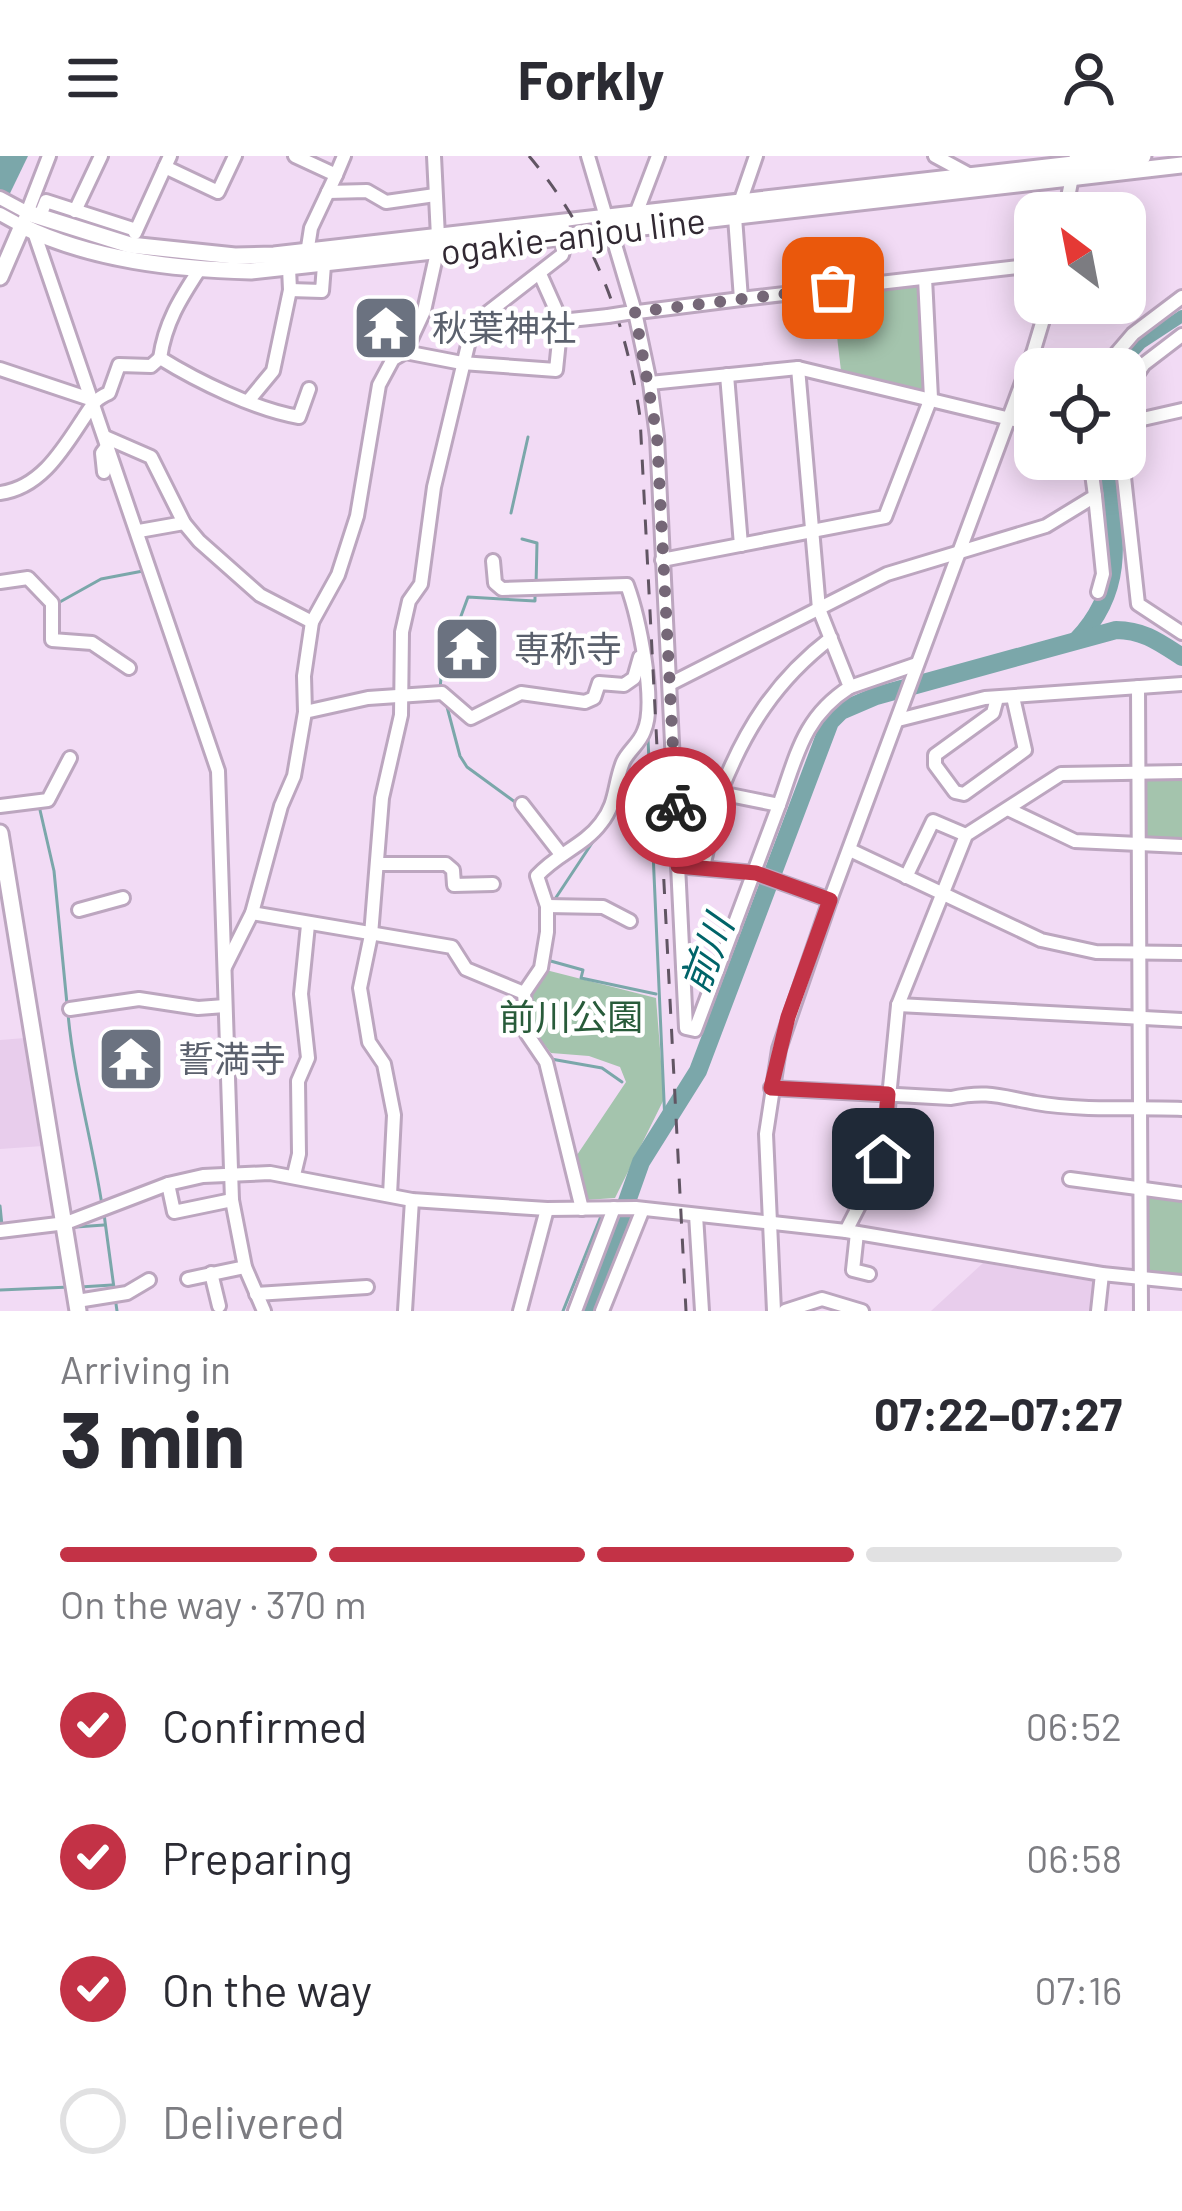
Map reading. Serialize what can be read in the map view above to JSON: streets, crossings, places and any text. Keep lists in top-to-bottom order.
{
  "streets": {
    "main road": ["ogakie-anjou line"]
  },
  "water": ["前川"],
  "parks": ["前川公園"],
  "places": {
    "temple": ["秋葉神社", "専称寺", "誓満寺"]
  },
  "north": "top left",
  "page": {
    "header": "Forkly",
    "heading": ["3 min", "Arriving in", "07:22–07:27"],
    "bar": "On the way · 370 m",
    "list": [
      ["Confirmed", "06:52"],
      ["Preparing", "06:58"],
      ["On the way", "07:16"],
      "Delivered"
    ]
  }
}
